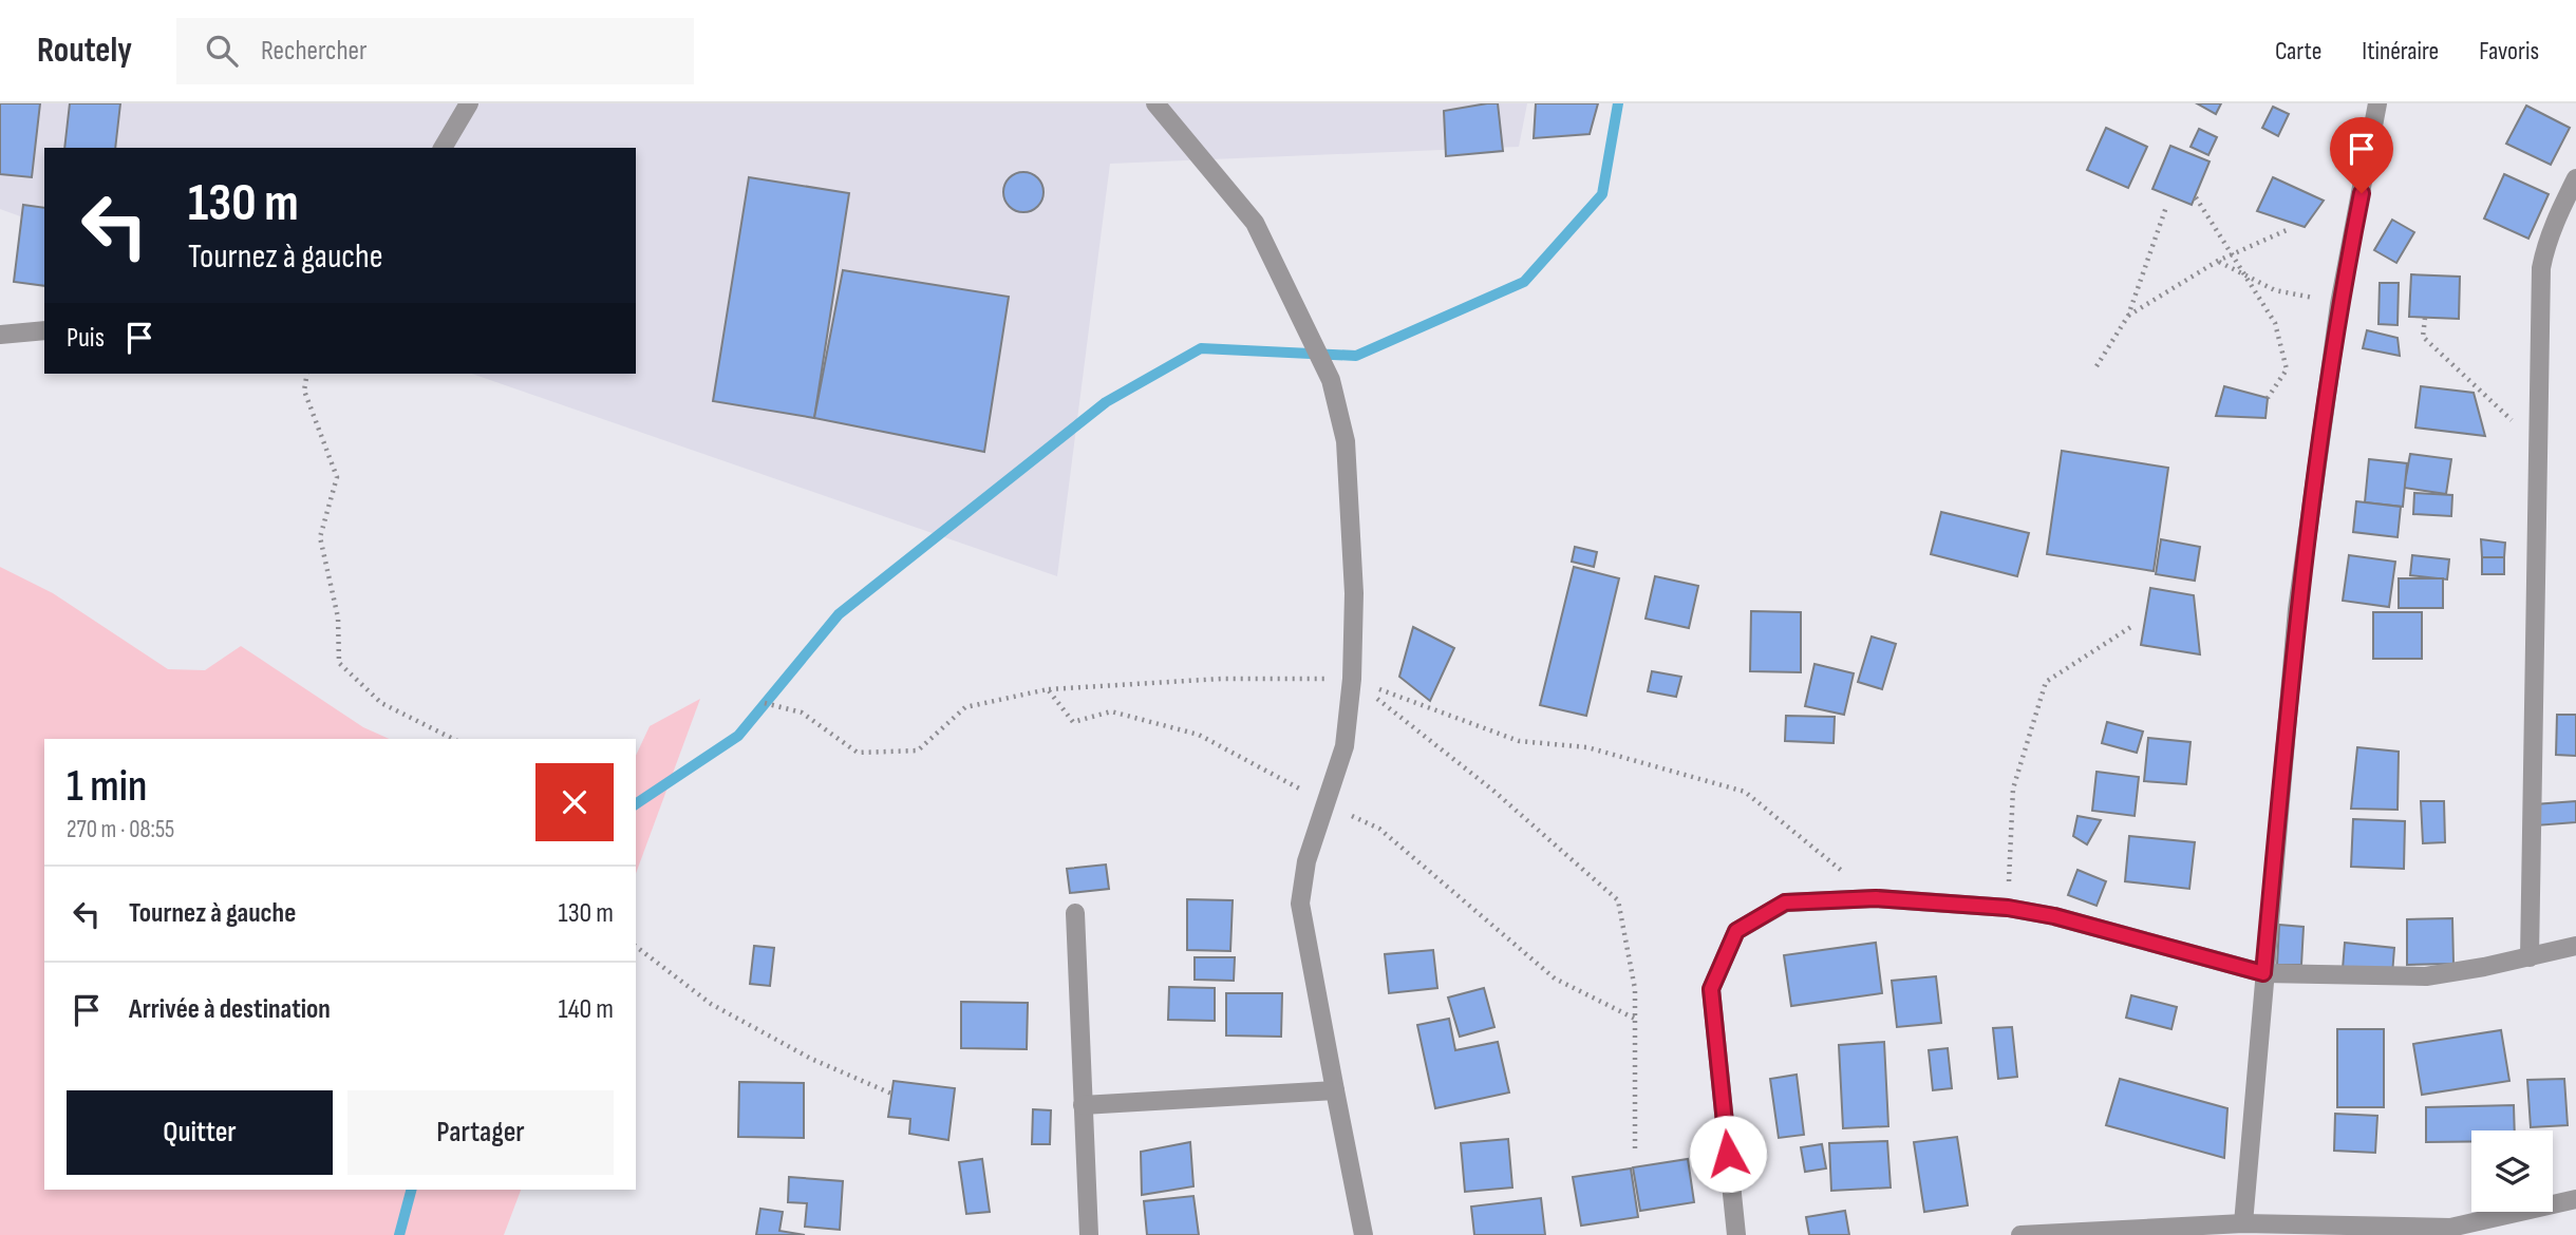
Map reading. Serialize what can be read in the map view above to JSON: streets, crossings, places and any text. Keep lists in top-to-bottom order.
{
  "page": {
    "header": "Routely",
    "search": "Rechercher",
    "nav": ["Carte", "Itinéraire", "Favoris"],
    "turn": ["130 m", "Tournez à gauche"],
    "then": "Puis",
    "heading": ["1 min", "270 m · 08:55"],
    "list": [
      {
        "name": "Tournez à gauche",
        "value": "130 m"
      },
      {
        "name": "Arrivée à destination",
        "value": "140 m"
      }
    ],
    "buttons": ["Quitter", "Partager"]
  }
}
